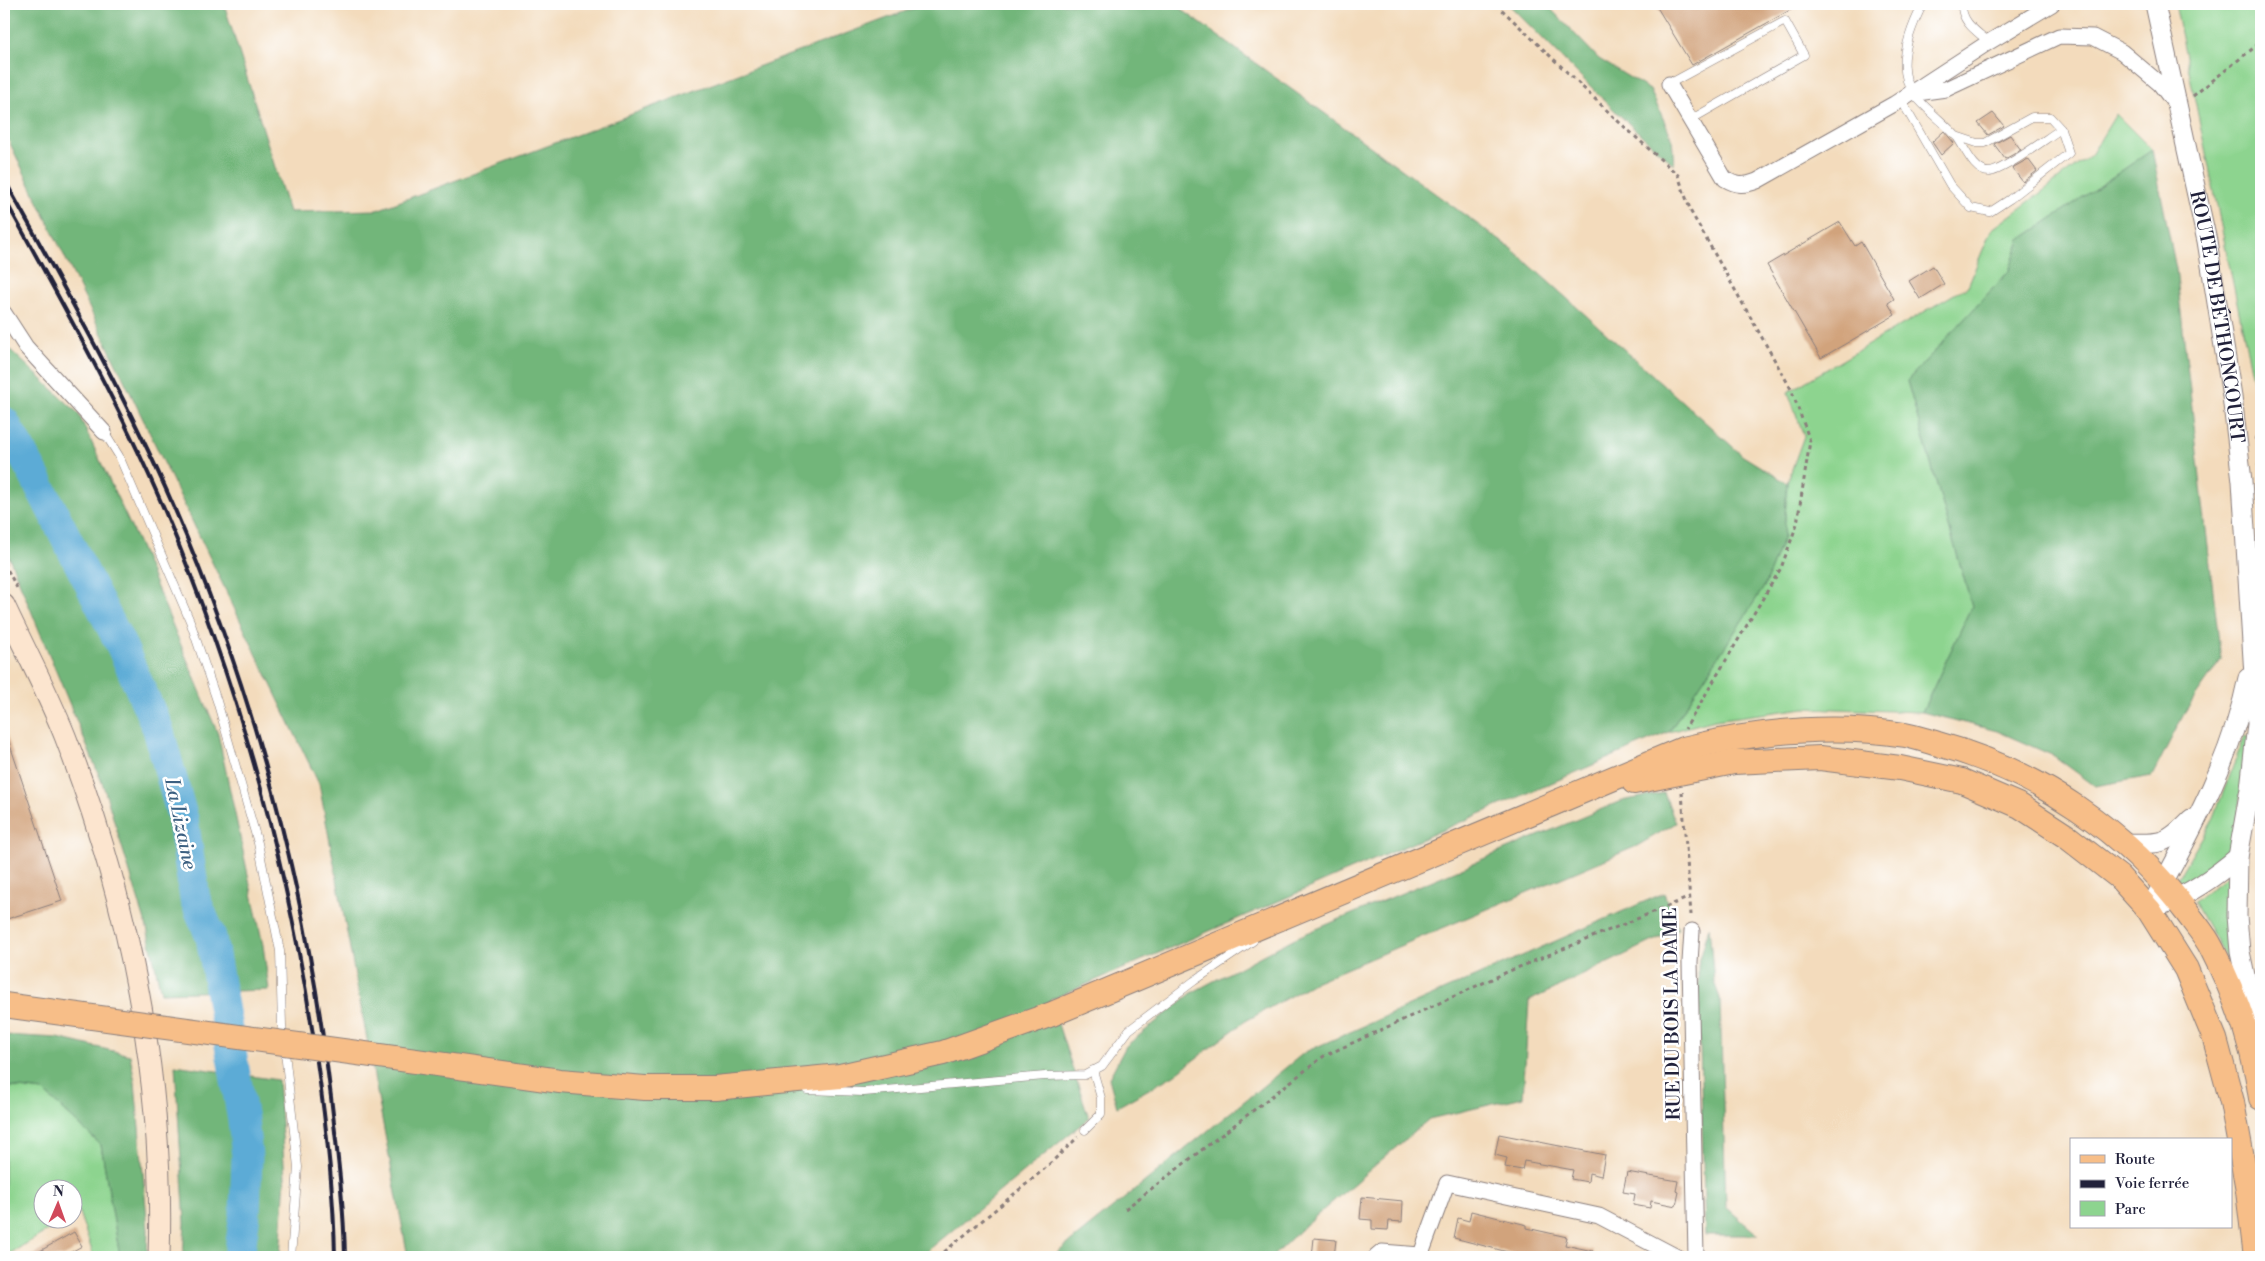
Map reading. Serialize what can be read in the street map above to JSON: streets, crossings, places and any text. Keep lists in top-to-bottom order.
{
  "streets": {
    "street": ["ROUTE DE BÉTHONCOURT", "RUE DU BOIS LA DAME"]
  },
  "water": ["La Lizaine"],
  "legend": ["Route", "Voie ferrée", "Parc"],
  "north": "top"
}
